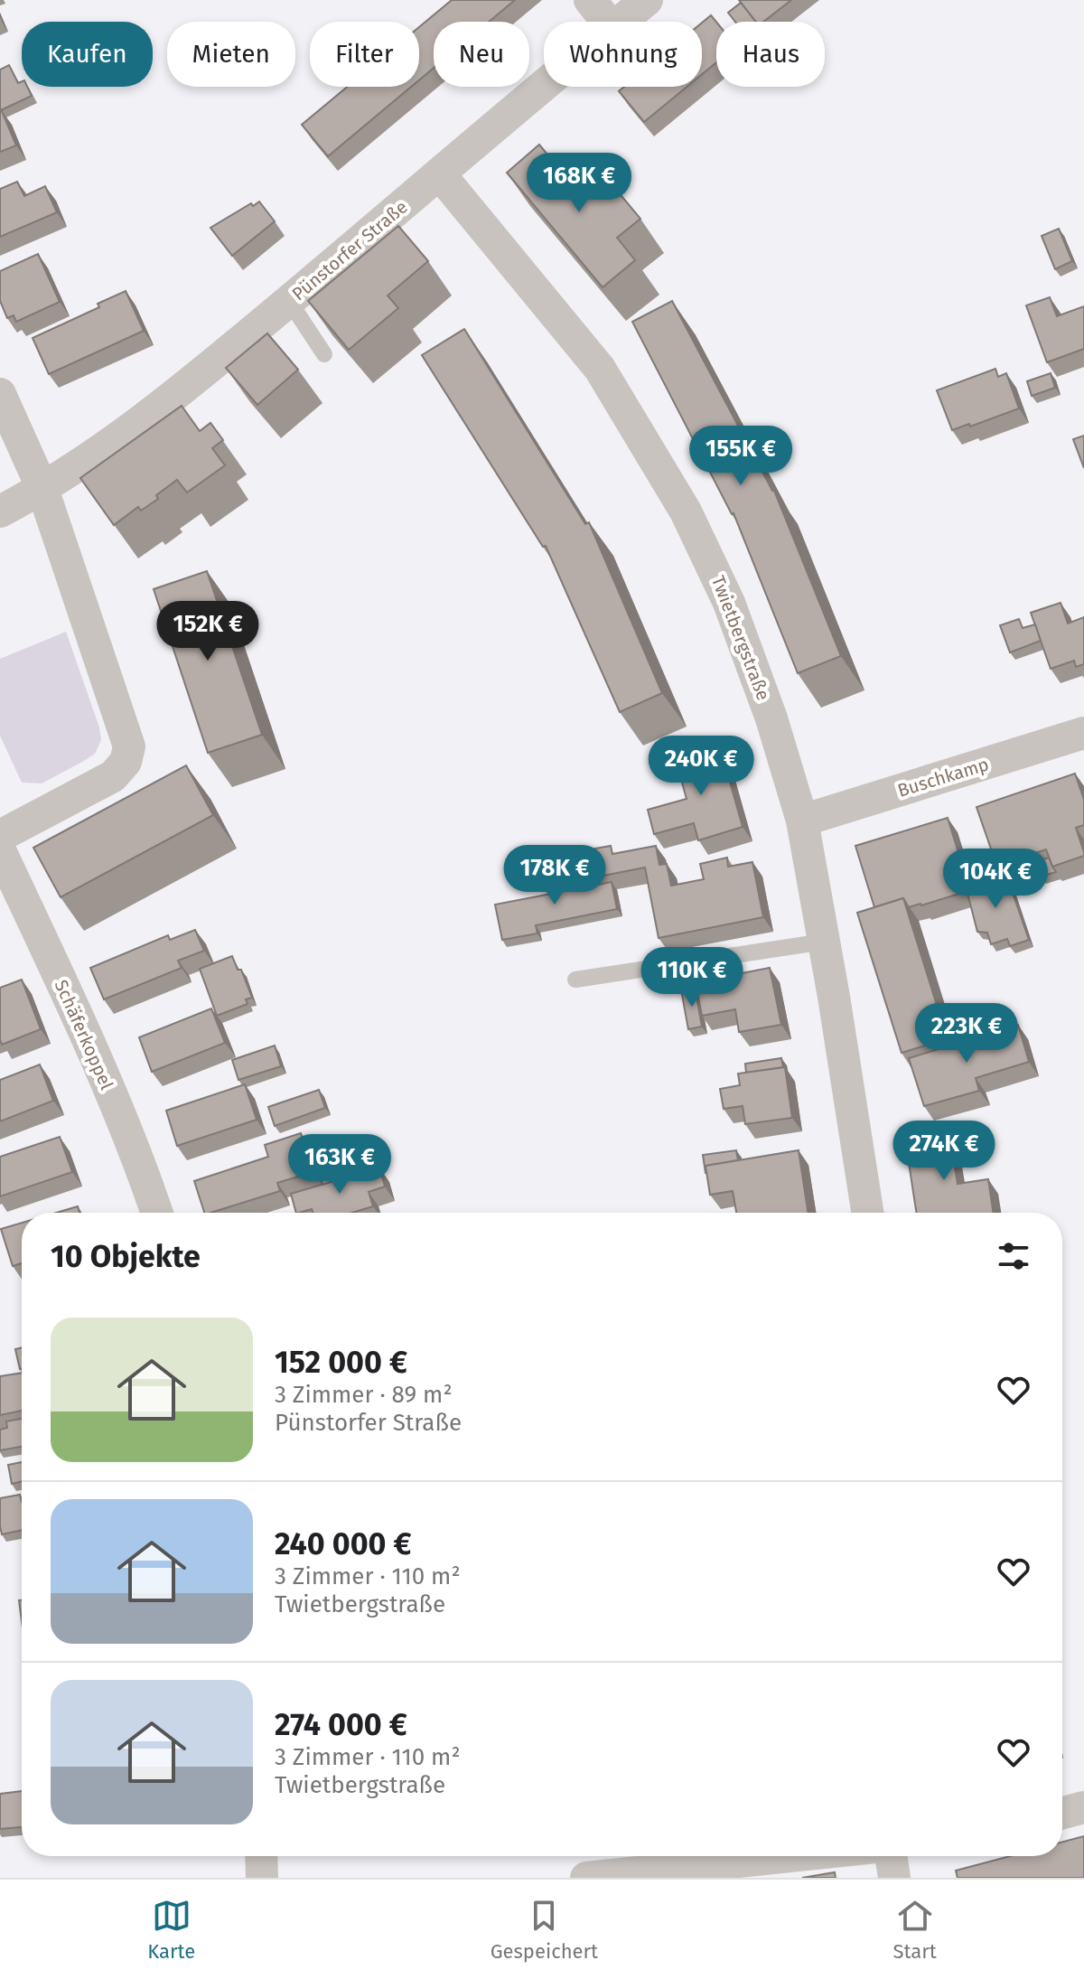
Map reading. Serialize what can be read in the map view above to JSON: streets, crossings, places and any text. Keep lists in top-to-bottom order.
{
  "streets": {
    "street": [
      "Pünstorfer Straße",
      "Twietbergstraße",
      "Buschkamp",
      "Schäferkoppel"
    ]
  },
  "crossings": [
    ["Pünstorfer Straße", "Twietbergstraße"],
    ["Twietbergstraße", "Buschkamp"]
  ],
  "page": {
    "chip": [
      "Kaufen",
      "Mieten",
      "Filter",
      "Neu",
      "Wohnung",
      "Haus"
    ],
    "price": [
      "168K €",
      "155K €",
      "152K €",
      "240K €",
      "178K €",
      "104K €",
      "110K €",
      "223K €",
      "274K €",
      "163K €"
    ],
    "heading": "10 Objekte",
    "list": [
      {
        "name": "152 000 €",
        "note": "3 Zimmer · 89 m² · Pünstorfer Straße"
      },
      {
        "name": "240 000 €",
        "note": "3 Zimmer · 110 m² · Twietbergstraße"
      },
      {
        "name": "274 000 €",
        "note": "3 Zimmer · 110 m² · Twietbergstraße"
      }
    ],
    "tabs": ["Karte", "Gespeichert", "Start"]
  }
}
